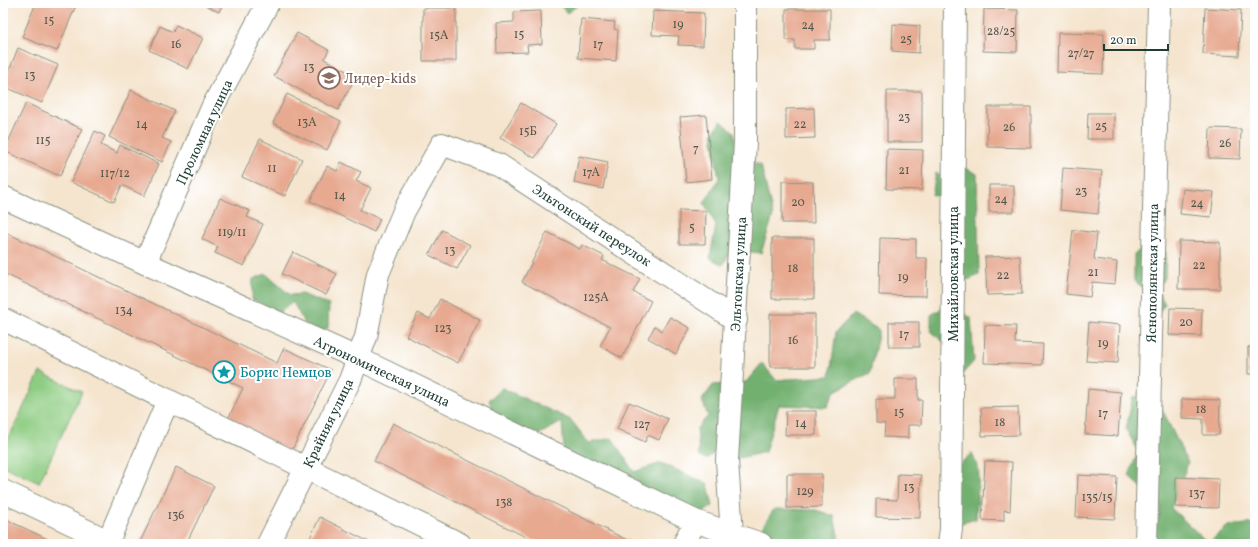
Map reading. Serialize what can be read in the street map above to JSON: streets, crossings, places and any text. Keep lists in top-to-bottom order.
{
  "streets": {
    "street": [
      "Проломная улица",
      "Эльтонский переулок",
      "Яснополянская улица",
      "Эльтонская улица",
      "Михайловская улица",
      "Агрономическая улица",
      "Крайняя улица"
    ]
  },
  "crossings": [
    ["Проломная улица", "Агрономическая улица"],
    ["Эльтонский переулок", "Эльтонская улица"],
    ["Эльтонский переулок", "Крайняя улица"],
    ["Эльтонская улица", "Агрономическая улица"],
    ["Агрономическая улица", "Крайняя улица"]
  ],
  "places": {
    "school or university": ["Лидер-kids"],
    "place": ["Борис Немцов"]
  },
  "house_numbers": [
    "15",
    "19",
    "24",
    "28/25",
    "15",
    "15А",
    "25",
    "16",
    "17",
    "27/27",
    "13",
    "13",
    "23",
    "13А",
    "14",
    "22",
    "25",
    "26",
    "15Б",
    "115",
    "26",
    "7",
    "11",
    "21",
    "17А",
    "117/12",
    "23",
    "14",
    "24",
    "20",
    "24",
    "5",
    "119/11",
    "13",
    "22",
    "18",
    "21",
    "22",
    "19",
    "125А",
    "134",
    "20",
    "123",
    "17",
    "16",
    "19",
    "18",
    "15",
    "17",
    "18",
    "14",
    "127",
    "13",
    "129",
    "137",
    "135/15",
    "138",
    "136"
  ],
  "scale_bar": "20 m"
}
